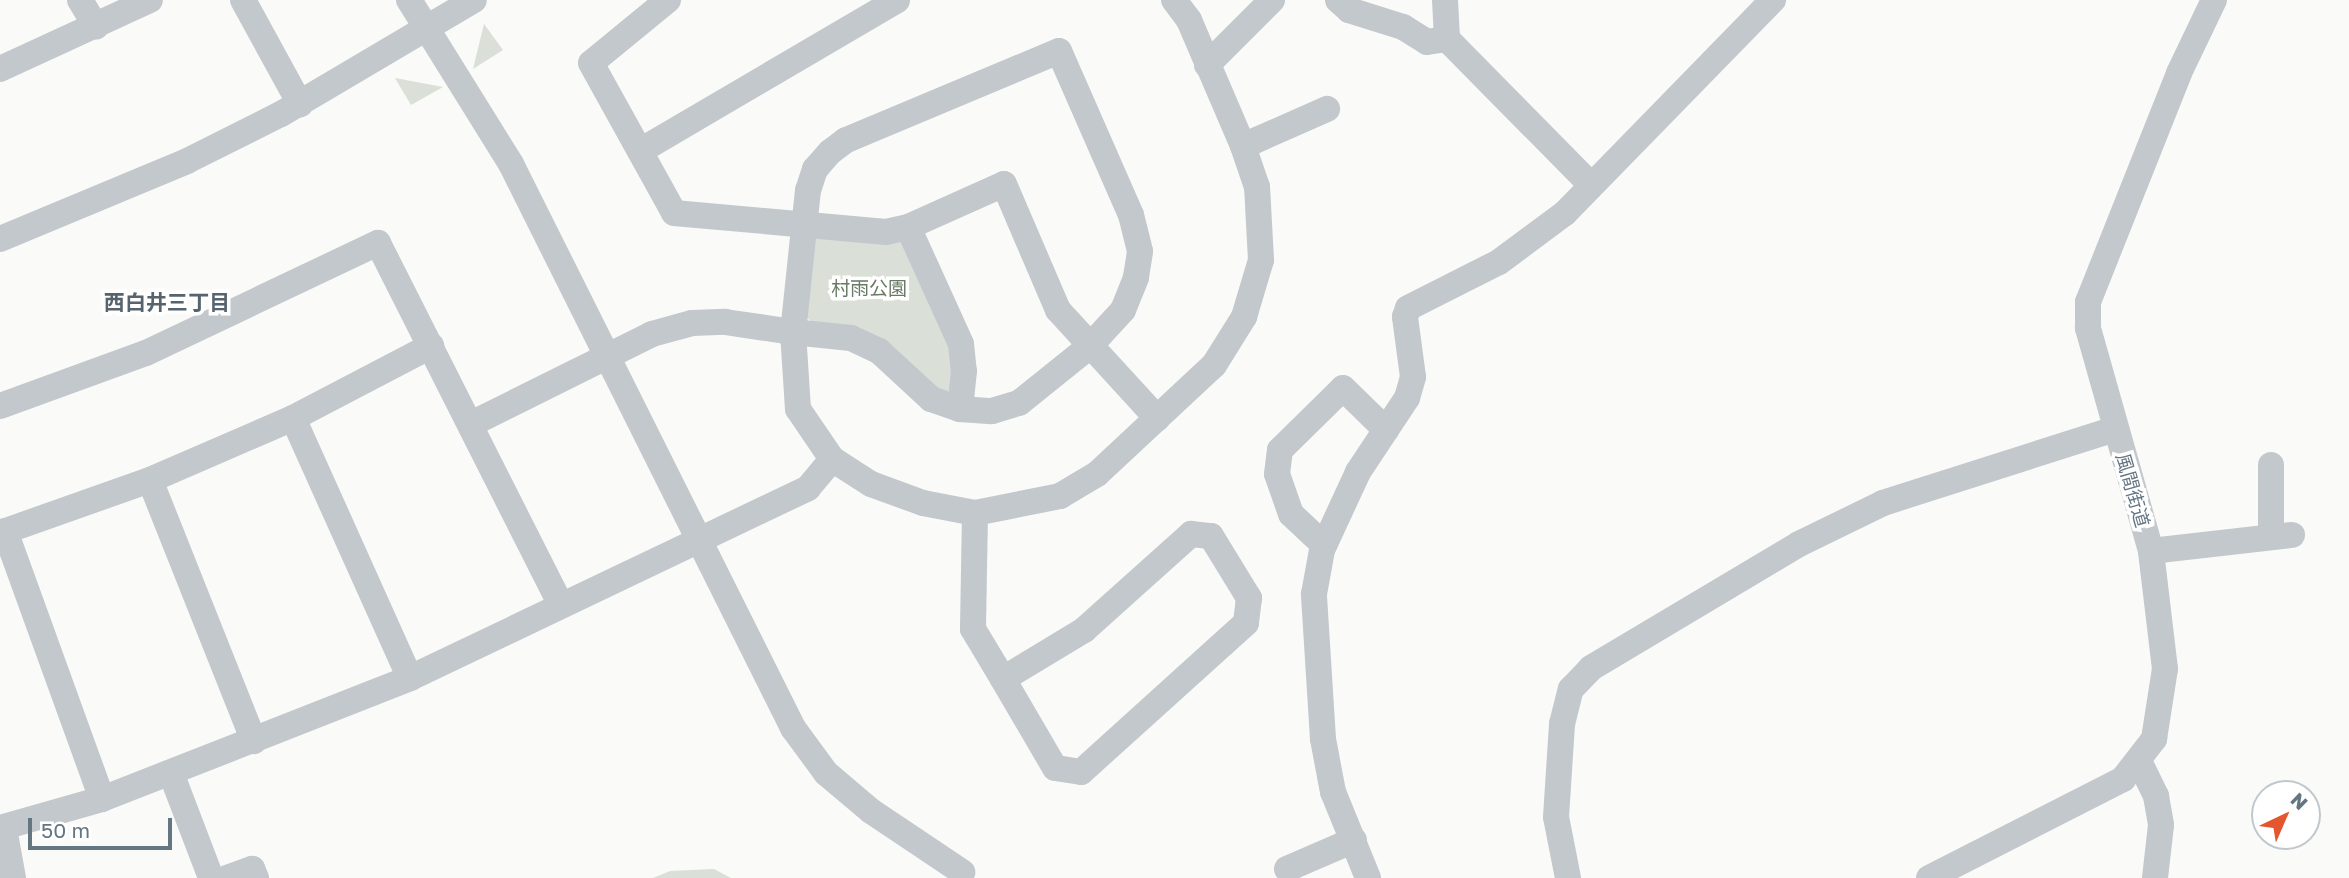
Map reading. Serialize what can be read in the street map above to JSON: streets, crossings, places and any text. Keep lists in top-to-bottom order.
{
  "streets": {
    "street": ["風間街道"]
  },
  "districts": ["西白井三丁目"],
  "parks": ["村雨公園"],
  "scale_bar": "50 m",
  "north": "top right"
}
